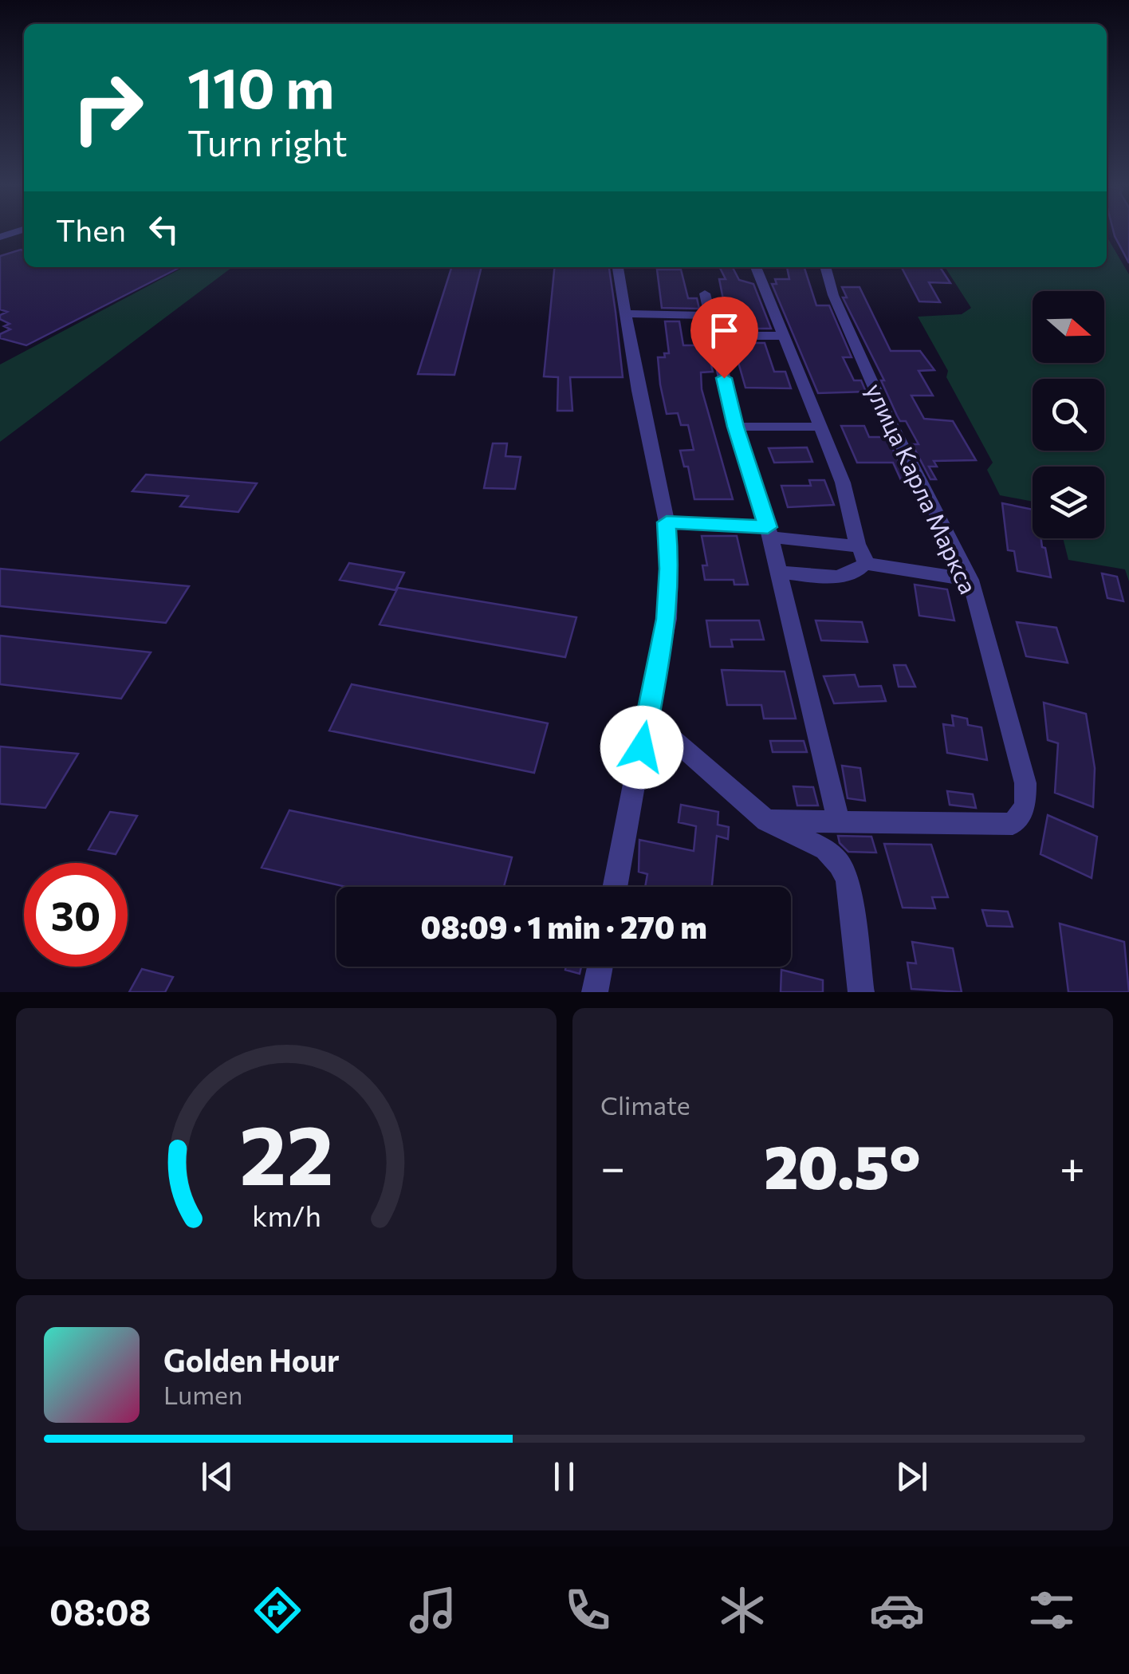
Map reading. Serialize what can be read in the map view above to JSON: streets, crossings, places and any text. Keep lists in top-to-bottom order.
{
  "streets": {
    "street": ["улица Карла Маркса"]
  },
  "north": "right",
  "page": {
    "turn": ["110 m", "Turn right"],
    "then": "Then",
    "limit": "30",
    "trip": "08:09 · 1 min · 270 m",
    "tile": "Climate",
    "heat": ["−", "20.5°", "+"],
    "song": ["Golden Hour", "Lumen"],
    "tabs": "08:08",
    "gauge": ["22", "km/h"]
  }
}
